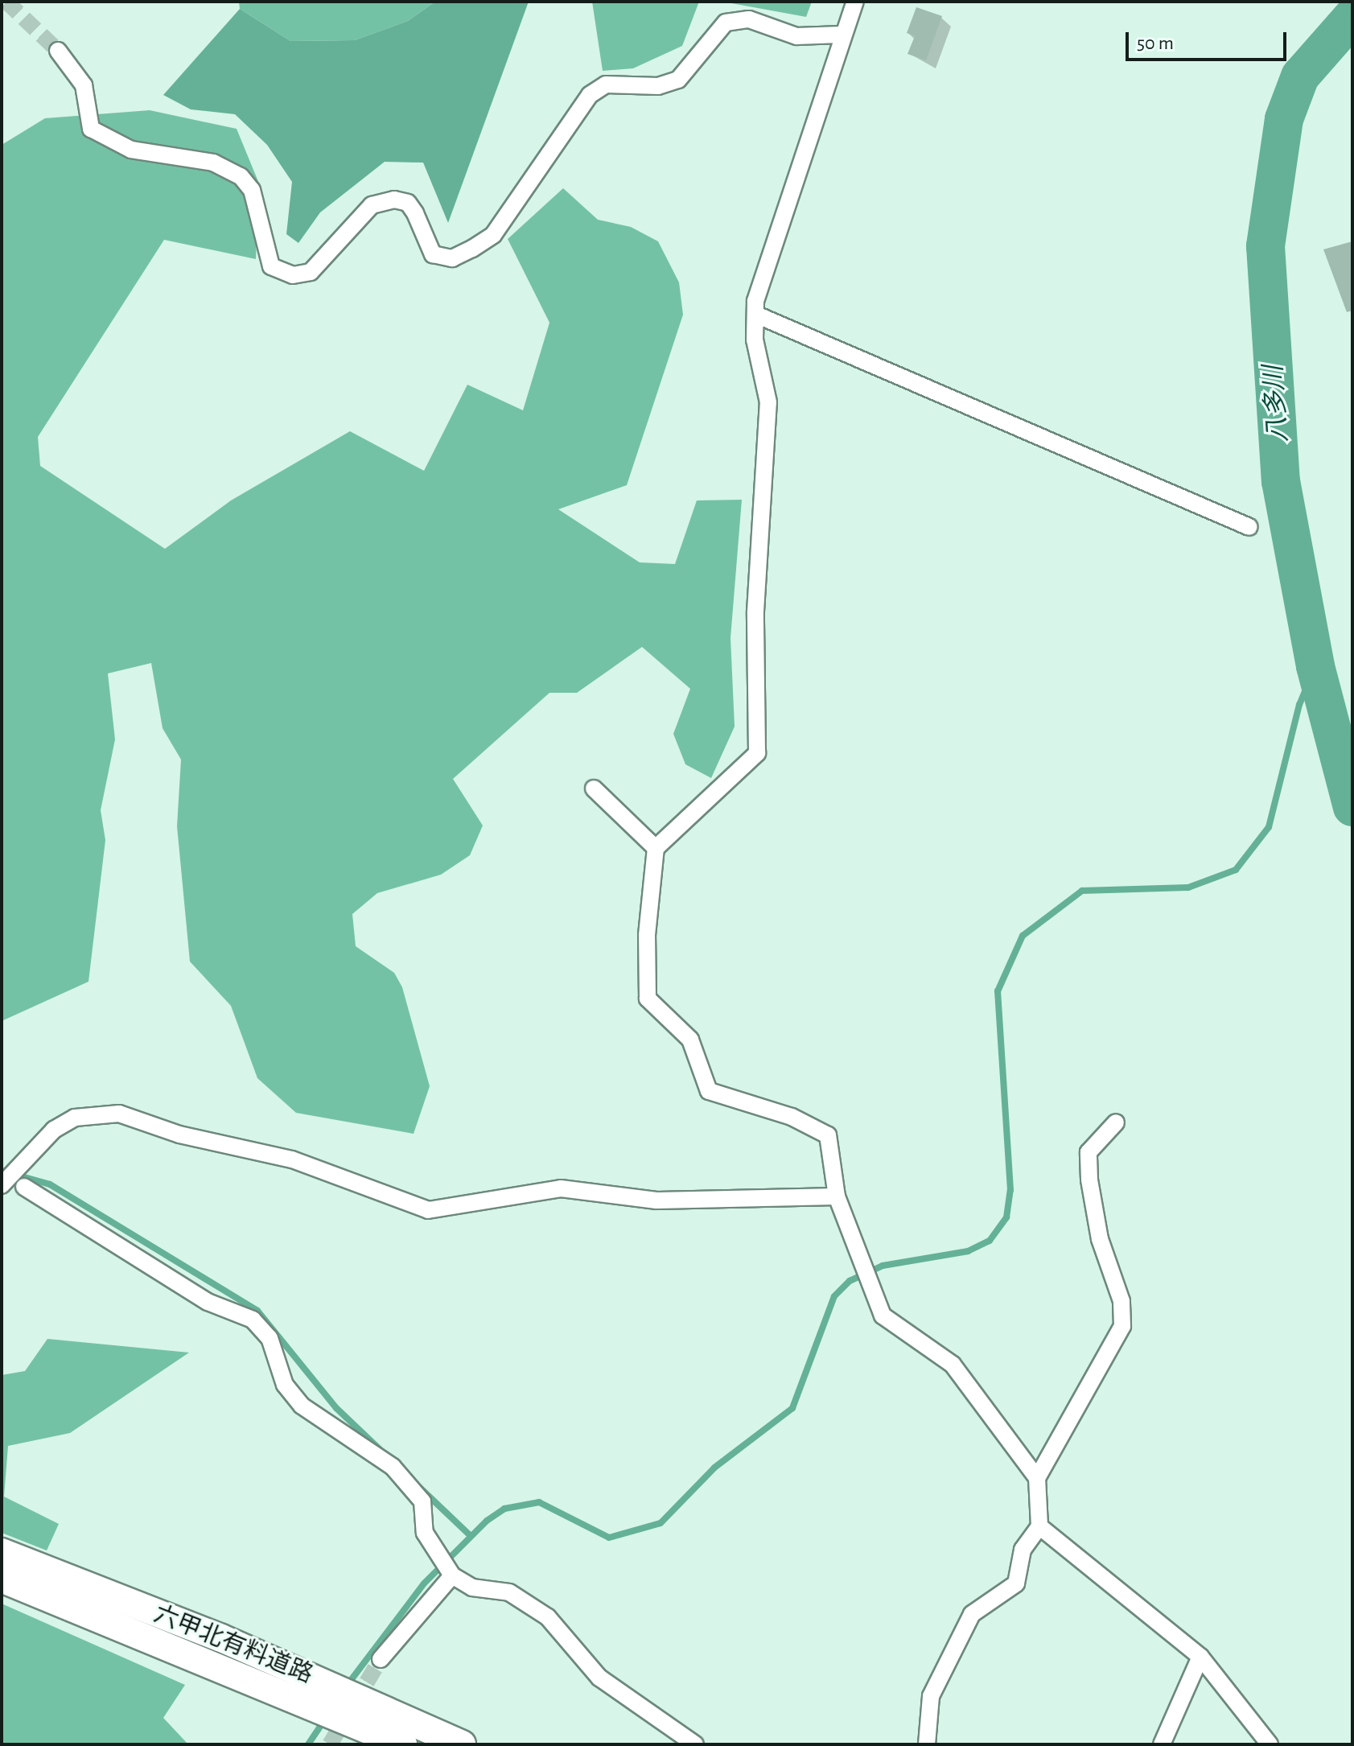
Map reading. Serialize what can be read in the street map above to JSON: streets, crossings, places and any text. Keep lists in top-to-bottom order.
{
  "streets": {
    "main road": ["六甲北有料道路"]
  },
  "water": ["八多川"],
  "scale_bar": "50 m"
}
